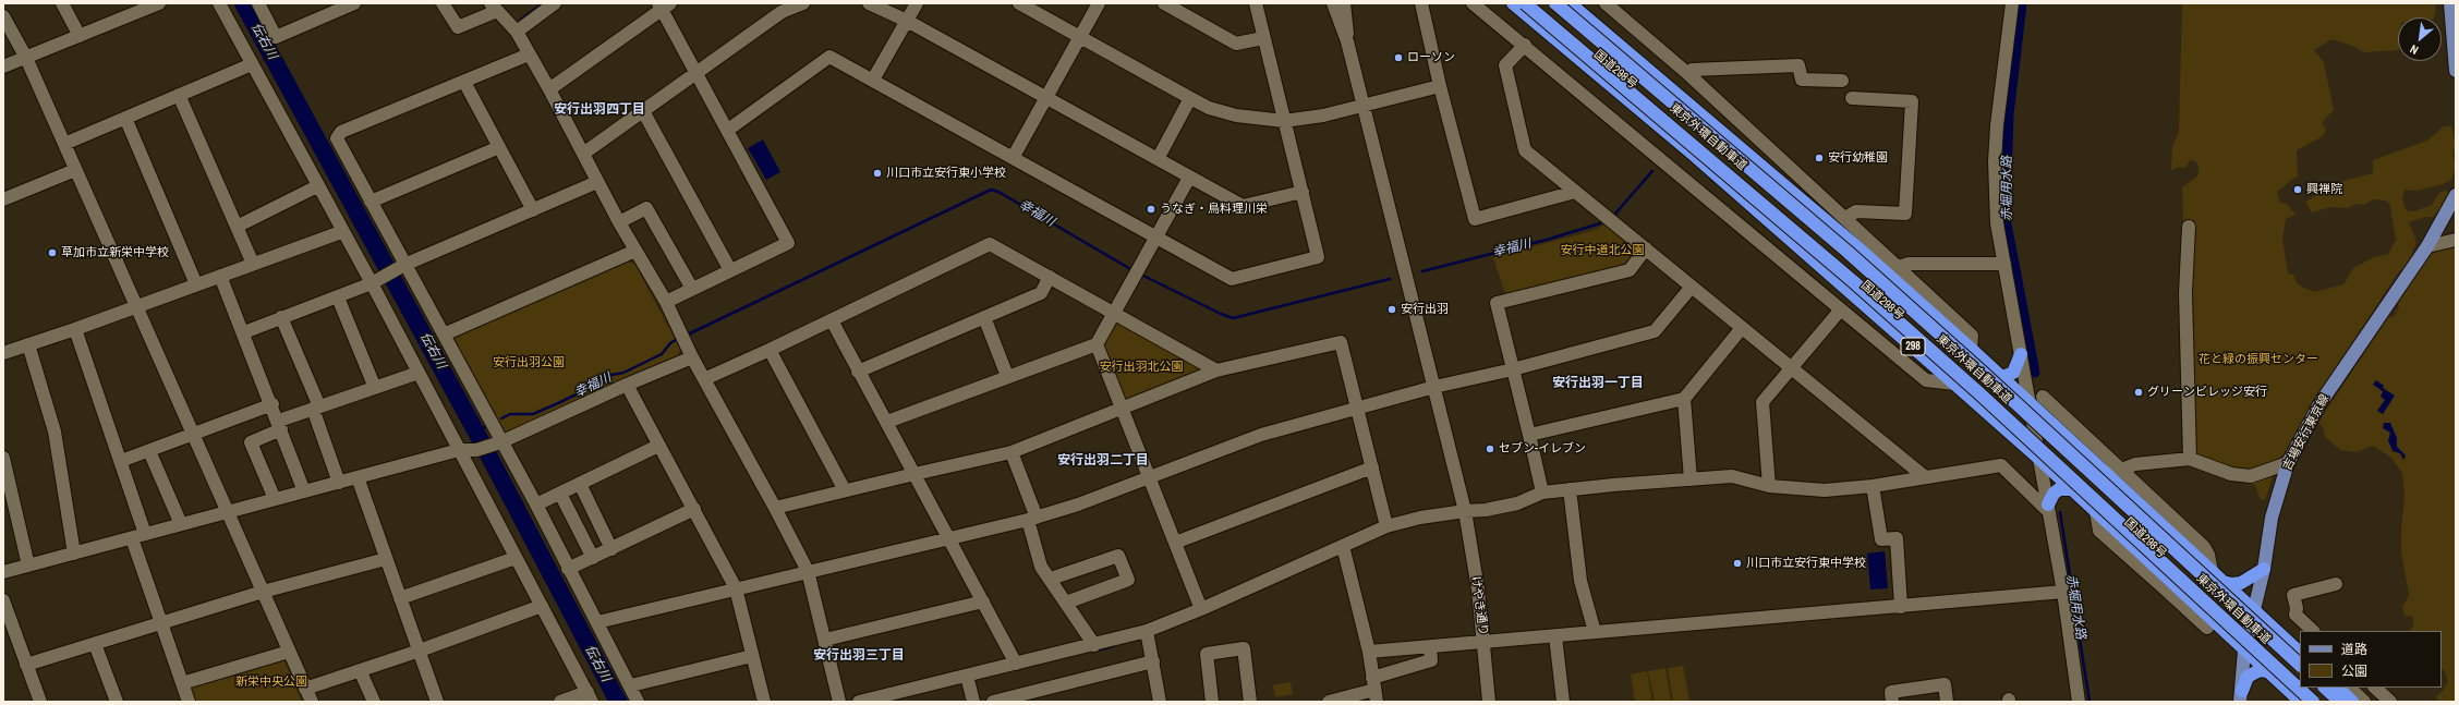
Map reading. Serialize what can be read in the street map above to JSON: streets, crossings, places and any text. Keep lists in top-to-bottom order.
{
  "streets": {
    "highway": ["国道298号", "東京外環自動車道", "298"],
    "main road": ["吉場安行東京線"],
    "street": ["けやき通り"]
  },
  "crossings": [
    ["国道298号", "吉場安行東京線"]
  ],
  "districts": [
    "安行出羽四丁目",
    "安行出羽一丁目",
    "安行出羽二丁目",
    "安行出羽三丁目"
  ],
  "water": ["伝右川", "赤堀用水路", "幸福川"],
  "parks": [
    "安行中道北公園",
    "花と緑の振興センター",
    "安行出羽公園",
    "安行出羽北公園",
    "新栄中央公園"
  ],
  "places": [
    "ローソン",
    "安行幼稚園",
    "川口市立安行東小学校",
    "興禅院",
    "うなぎ・鳥料理川栄",
    "草加市立新栄中学校",
    "安行出羽",
    "グリーンビレッジ安行",
    "セブン-イレブン",
    "川口市立安行東中学校"
  ],
  "legend": ["道路", "公園"],
  "north": "bottom left"
}
